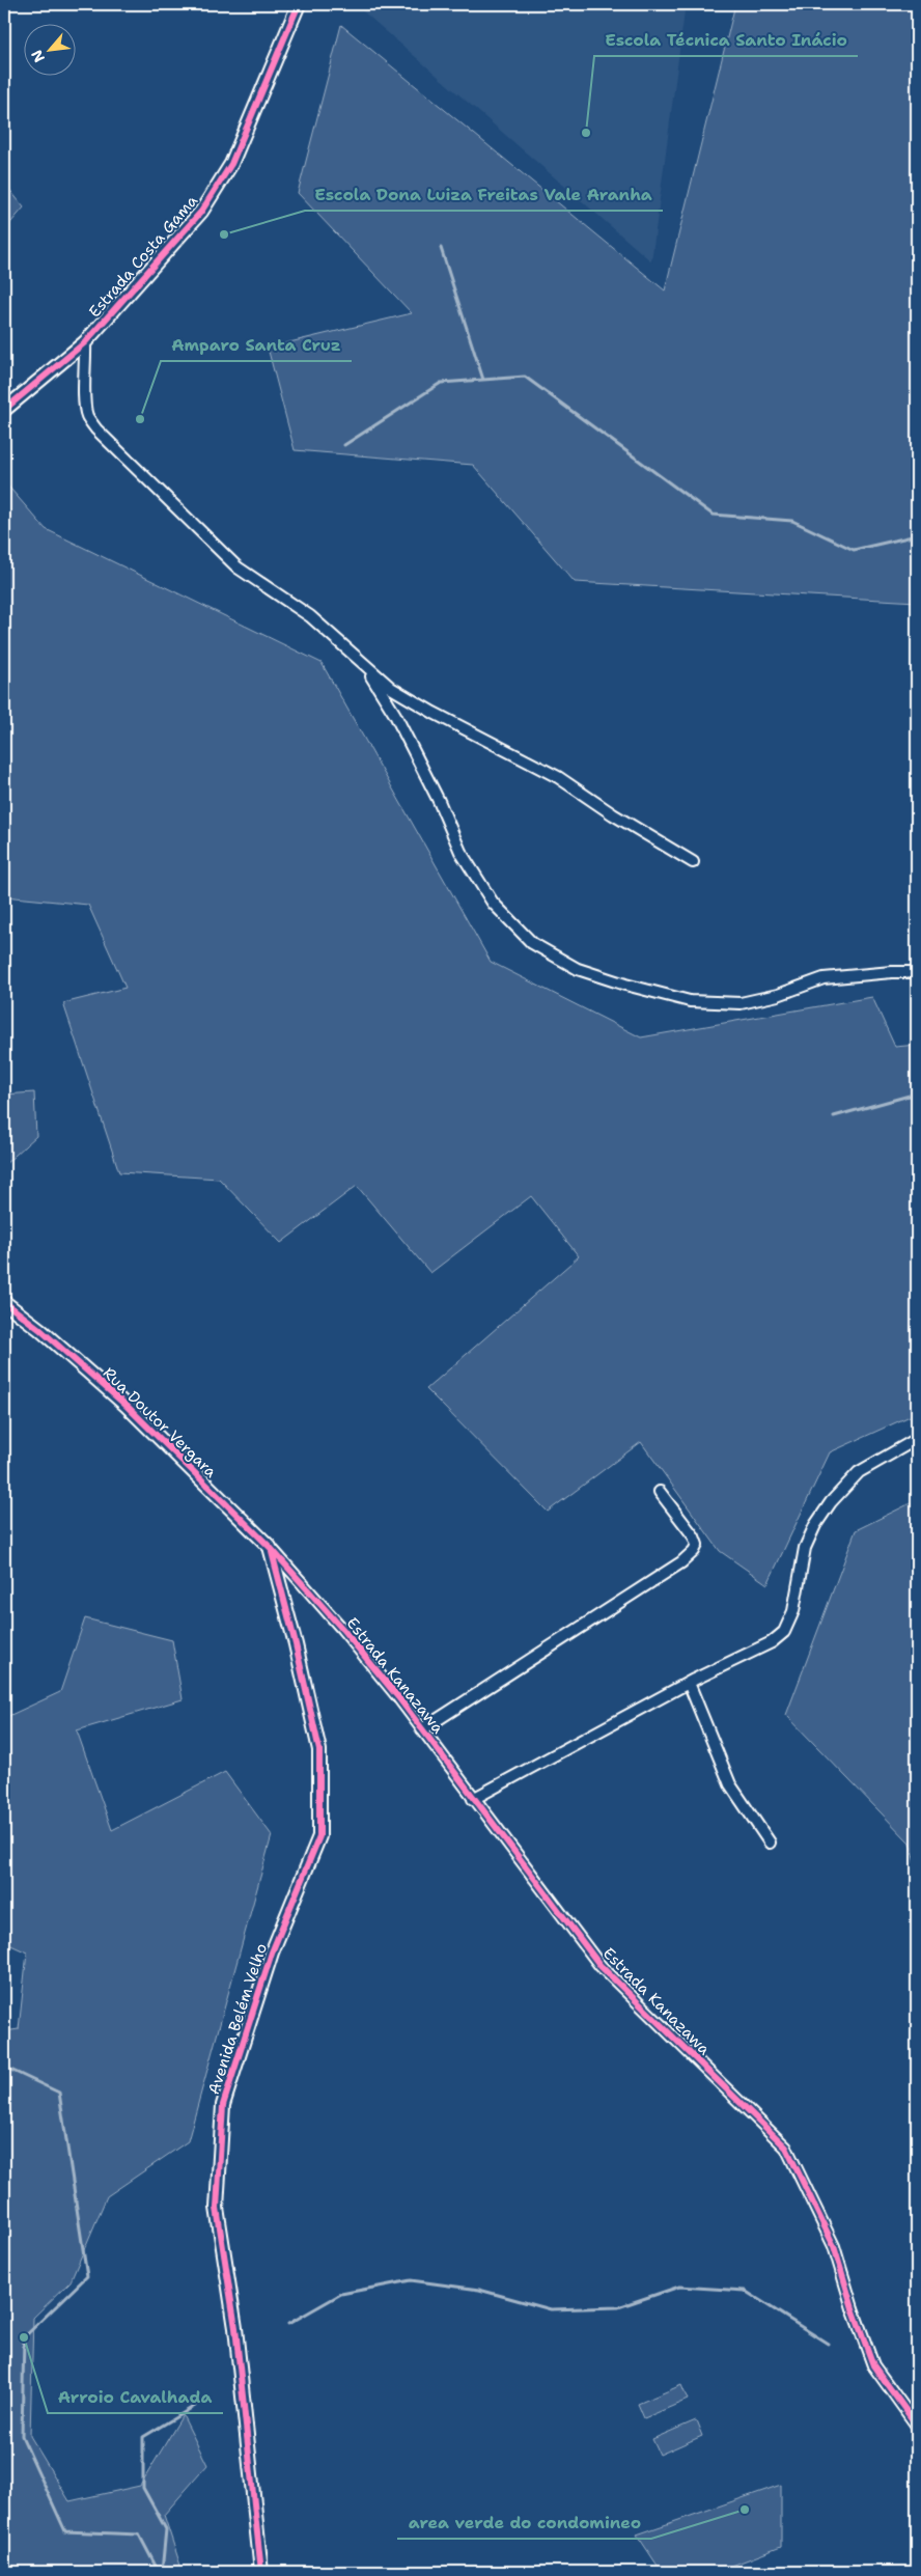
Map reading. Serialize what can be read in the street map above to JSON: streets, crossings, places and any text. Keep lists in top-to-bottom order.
{
  "streets": {
    "main road": ["Estrada Costa Gama", "Rua Doutor Vergara", "Avenida Belém Velho"],
    "street": ["Estrada Kanazawa"]
  },
  "crossings": [
    ["Rua Doutor Vergara", "Estrada Kanazawa"],
    ["Rua Doutor Vergara", "Avenida Belém Velho"],
    ["Estrada Kanazawa", "Avenida Belém Velho"]
  ],
  "places": [
    "Escola Técnica Santo Inácio",
    "Escola Dona Luiza Freitas Vale Aranha",
    "Amparo Santa Cruz",
    "Arroio Cavalhada",
    "area verde do condomineo"
  ],
  "north": "bottom left"
}
